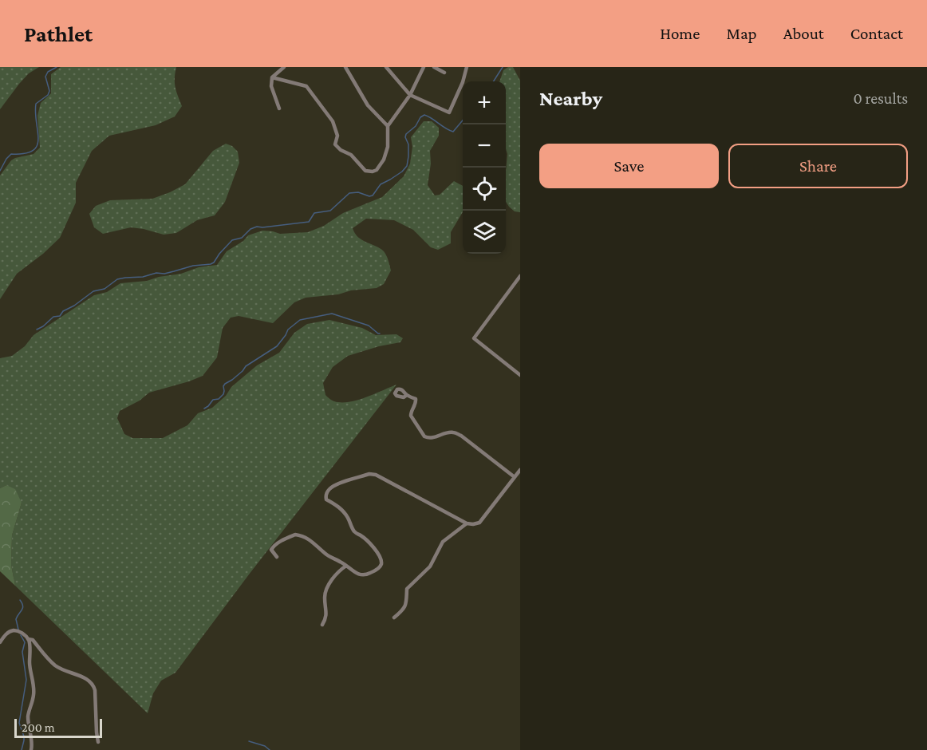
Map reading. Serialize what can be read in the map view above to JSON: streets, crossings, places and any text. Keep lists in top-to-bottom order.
{
  "scale_bar": "200 m",
  "page": {
    "header": "Pathlet",
    "nav": [
      "Home",
      "Map",
      "About",
      "Contact"
    ],
    "heading": ["Nearby", "0 results"],
    "map_buttons": ["+", "−"],
    "buttons": ["Save", "Share"],
    "scale": "200 m"
  }
}
